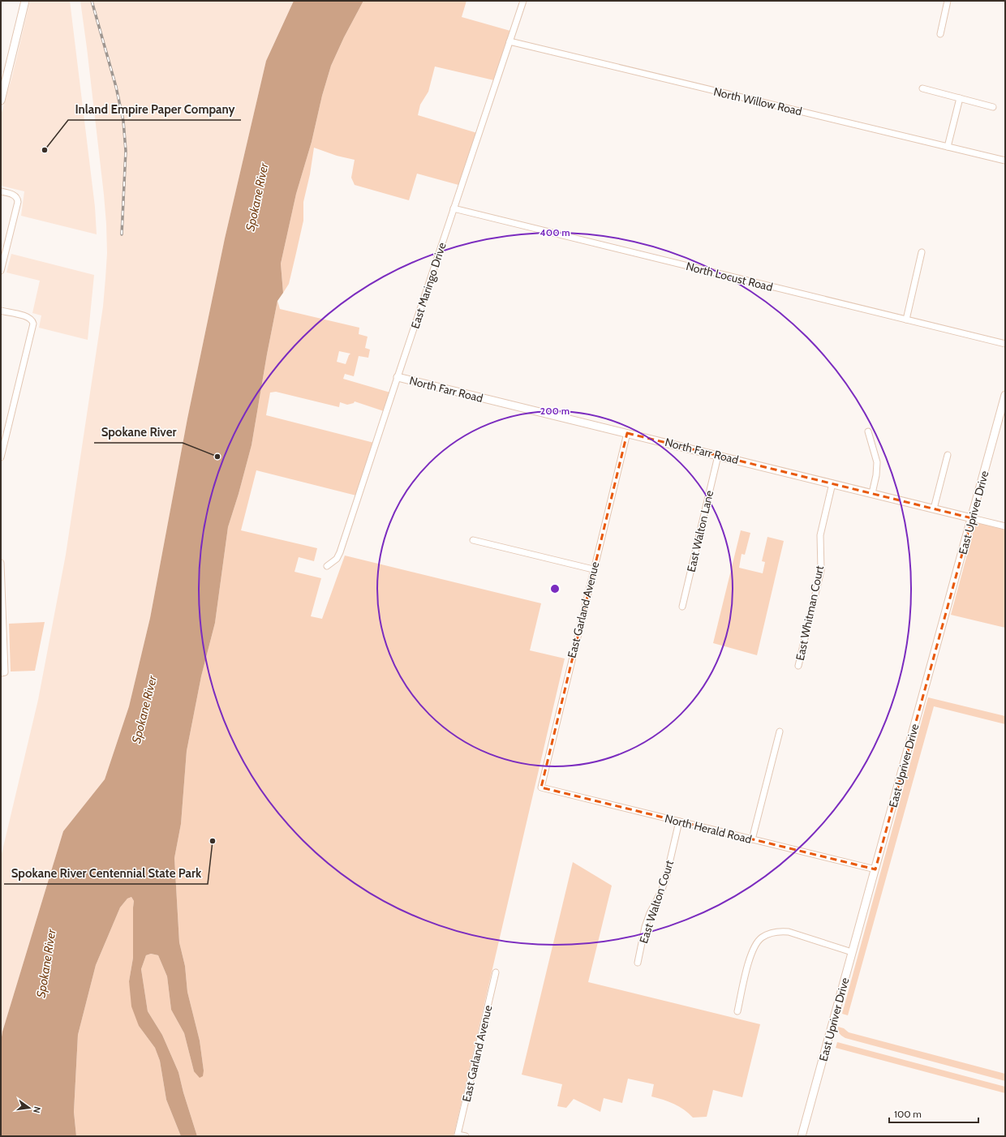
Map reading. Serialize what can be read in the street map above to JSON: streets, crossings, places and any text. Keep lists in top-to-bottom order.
{
  "streets": {
    "street": [
      "North Willow Road",
      "North Locust Road",
      "East Maringo Drive",
      "North Farr Road",
      "East Upriver Drive",
      "East Walton Lane",
      "East Garland Avenue",
      "East Whitman Court",
      "North Herald Road",
      "East Walton Court"
    ]
  },
  "crossings": [
    ["North Willow Road", "East Maringo Drive"],
    ["North Locust Road", "East Maringo Drive"],
    ["East Maringo Drive", "North Farr Road"],
    ["North Farr Road", "East Upriver Drive"],
    ["North Farr Road", "East Walton Lane"],
    ["North Farr Road", "East Garland Avenue"],
    ["North Farr Road", "East Whitman Court"],
    ["East Upriver Drive", "North Herald Road"],
    ["East Garland Avenue", "North Herald Road"],
    ["North Herald Road", "East Walton Court"]
  ],
  "water": ["Spokane River"],
  "places": ["Inland Empire Paper Company", "Spokane River", "Spokane River Centennial State Park"],
  "scale_bar": "100 m",
  "north": "right",
  "rings": ["400 m", "200 m"]
}
